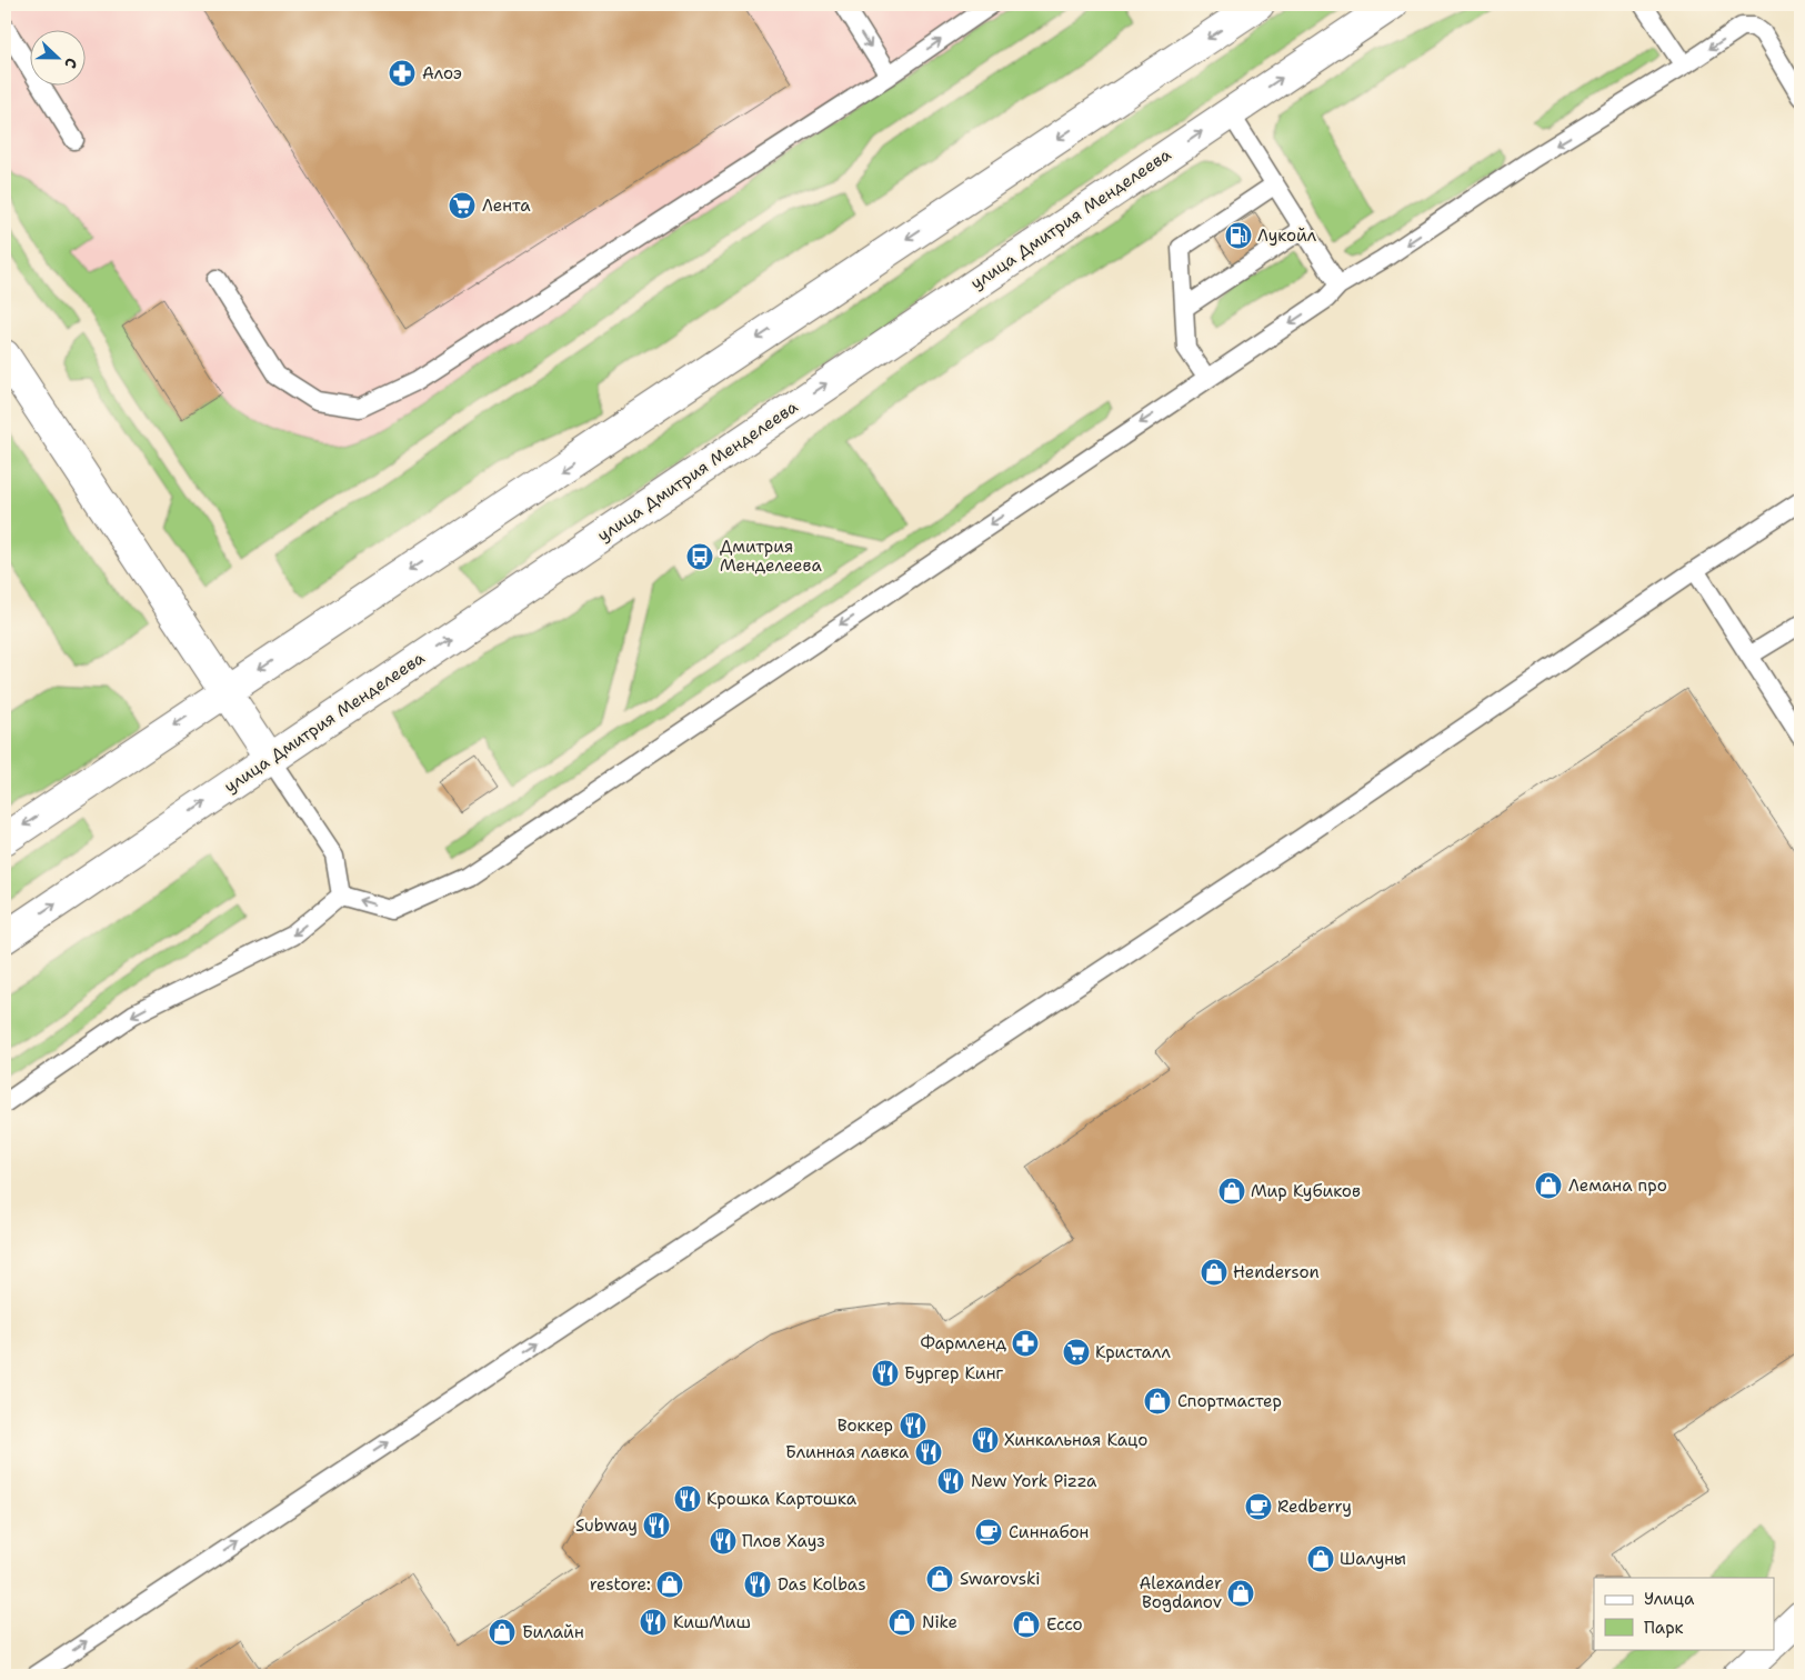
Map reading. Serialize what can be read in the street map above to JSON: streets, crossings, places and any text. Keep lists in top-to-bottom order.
{
  "streets": {
    "street": ["улица Дмитрия Менделеева"]
  },
  "places": {
    "pharmacy": ["Алоэ", "Фармленд"],
    "supermarket": ["Лента", "Кристалл"],
    "fuel station": ["Лукойл"],
    "bus stop": ["Дмитрия Менделеева"],
    "shop": [
      "Лемана про",
      "Мир Кубиков",
      "Henderson",
      "Спортмастер",
      "Шалуны",
      "Swarovski",
      "restore:",
      "Alexander Bogdanov",
      "Nike",
      "Ecco",
      "Билайн"
    ],
    "restaurant": [
      "Бургер Кинг",
      "Воккер",
      "Хинкальная Кацо",
      "Блинная лавка",
      "New York Pizza",
      "Крошка Картошка",
      "Subway",
      "Плов Хауз",
      "Das Kolbas",
      "КишМиш"
    ],
    "cafe": ["Redberry", "Синнабон"]
  },
  "legend": ["Улица", "Парк"],
  "north": "right"
}
